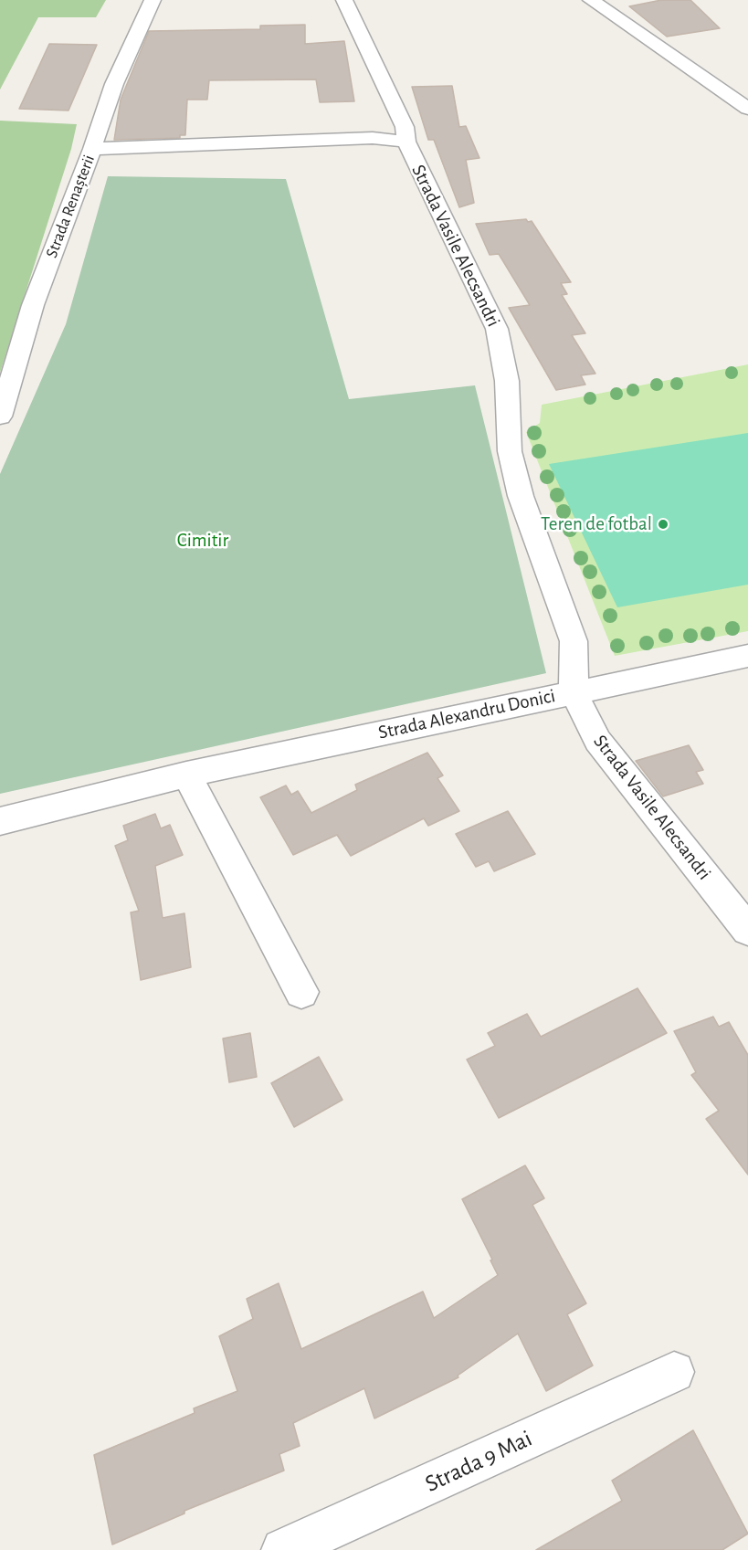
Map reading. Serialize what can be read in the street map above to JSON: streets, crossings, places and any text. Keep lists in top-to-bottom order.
{
  "streets": {
    "street": [
      "Strada Renașterii",
      "Strada Vasile Alecsandri",
      "Strada Alexandru Donici",
      "Strada 9 Mai"
    ]
  },
  "crossings": [
    ["Strada Vasile Alecsandri", "Strada Alexandru Donici"]
  ],
  "parks": ["Cimitir"],
  "places": ["Teren de fotbal"]
}
